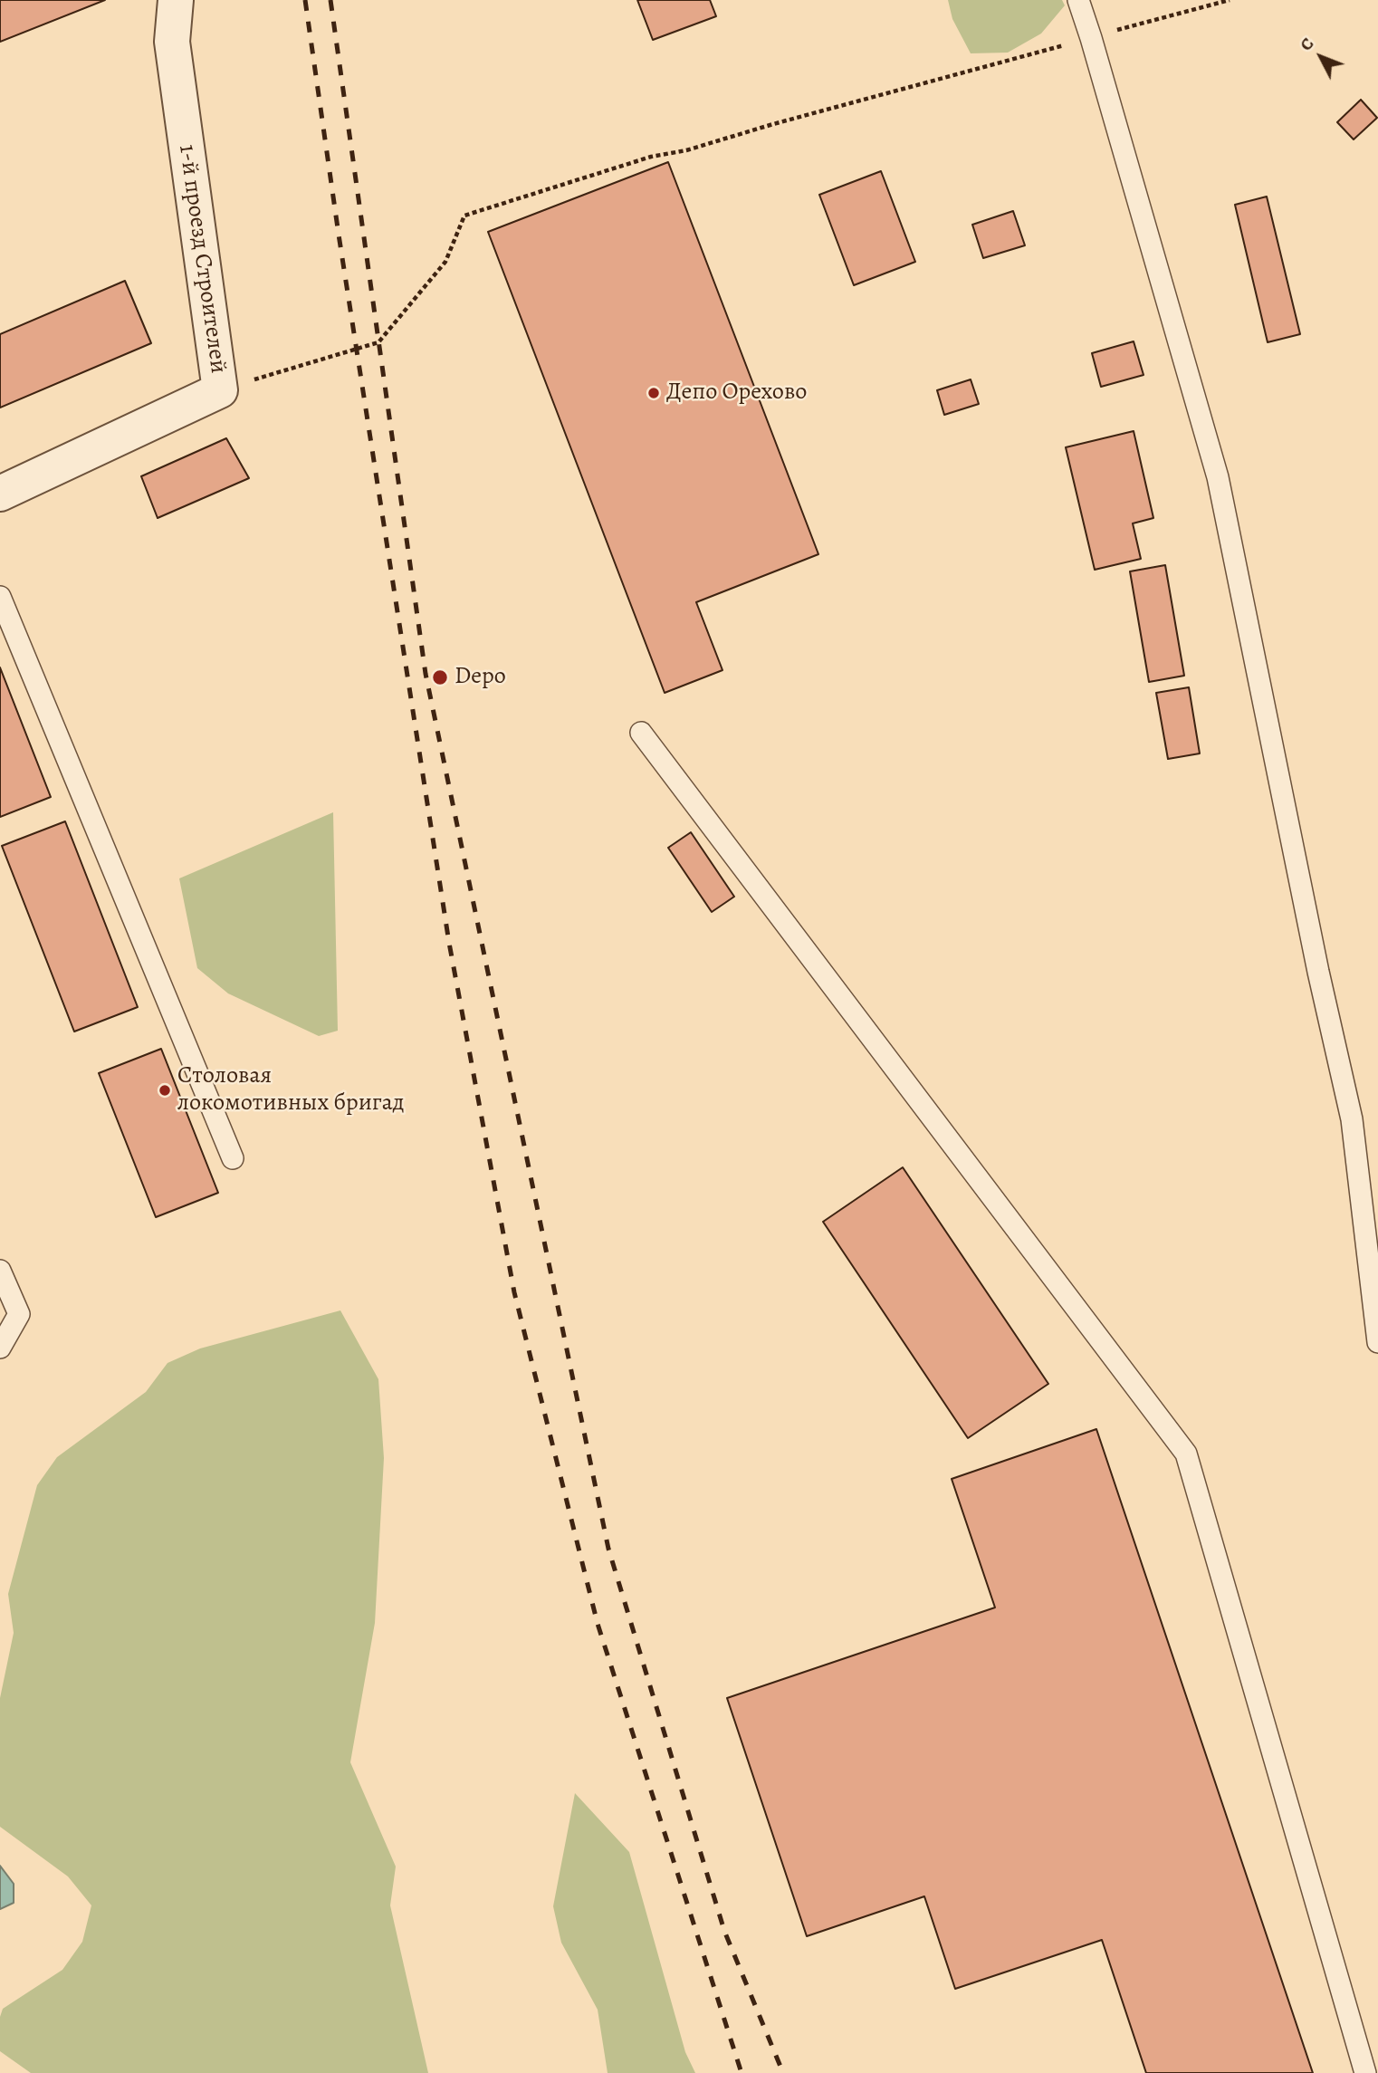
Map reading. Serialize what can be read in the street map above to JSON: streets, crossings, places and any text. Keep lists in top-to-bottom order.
{
  "streets": {
    "street": ["1-й проезд Строителей"]
  },
  "places": ["Депо Орехово", "Depo", "Столовая локомотивных бригад"],
  "north": "top left"
}
